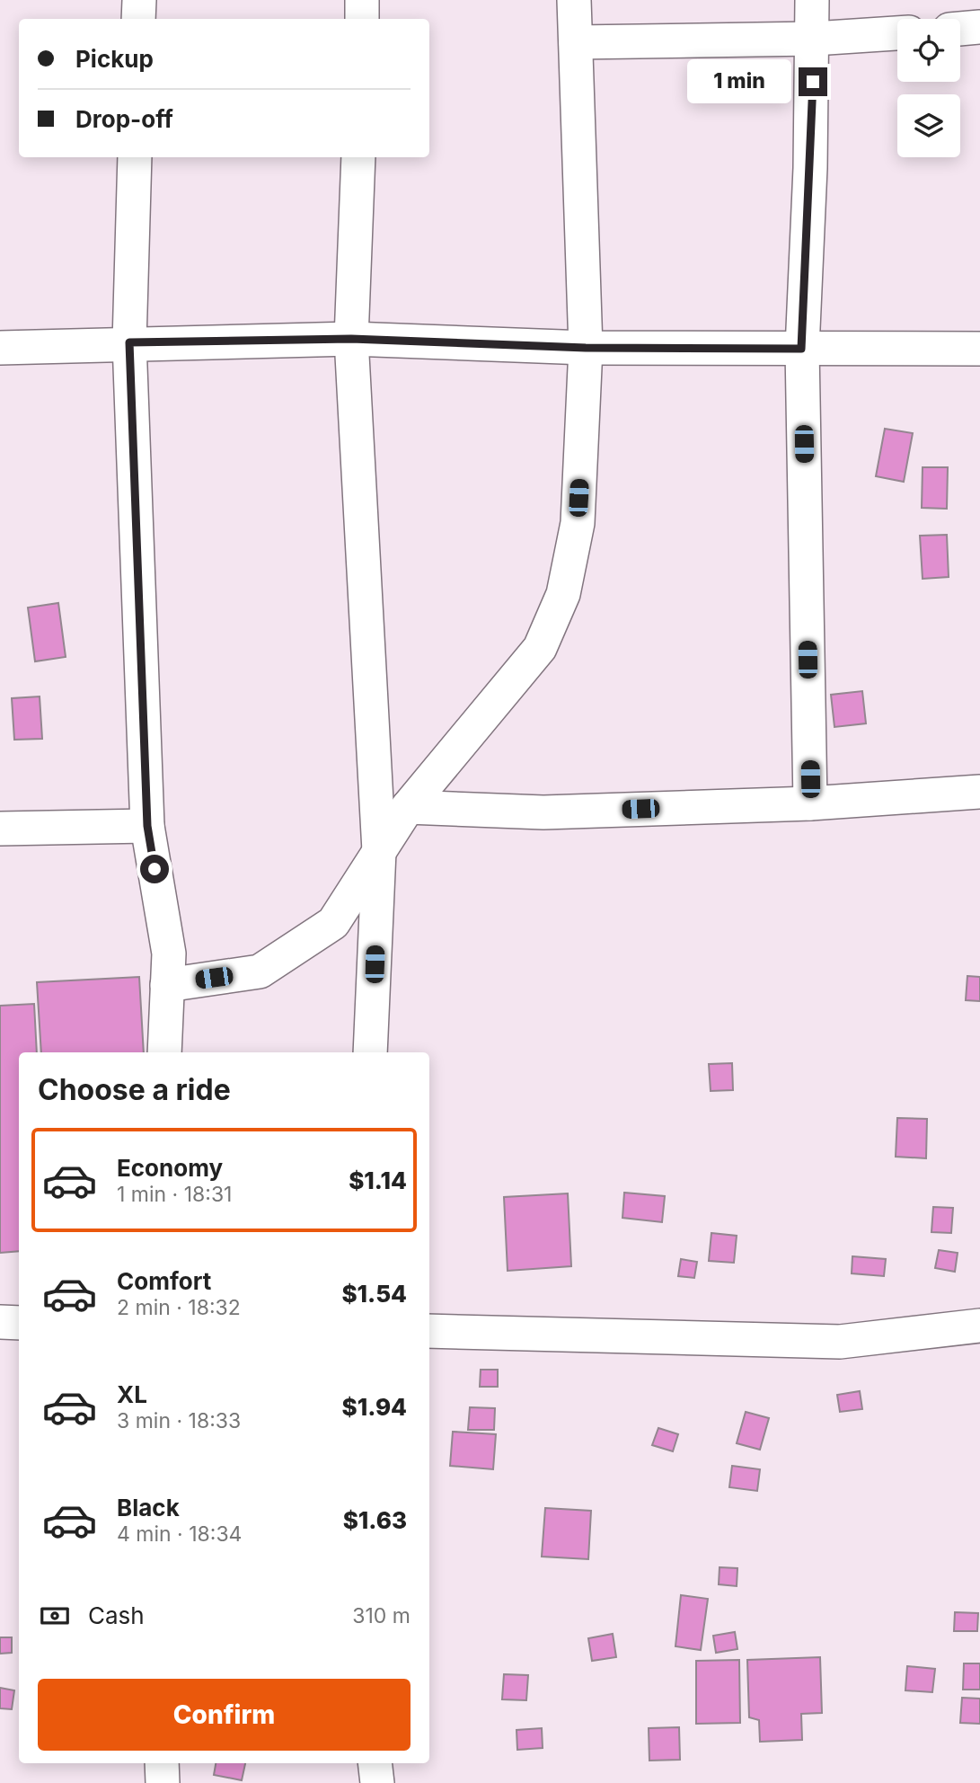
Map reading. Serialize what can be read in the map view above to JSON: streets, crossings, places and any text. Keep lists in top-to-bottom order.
{
  "page": {
    "banner": ["Pickup", "Drop-off"],
    "bubble": "1 min",
    "heading": "Choose a ride",
    "list": [
      {
        "name": "Economy",
        "note": "1 min · 18:31",
        "value": "$1.14"
      },
      {
        "name": "Comfort",
        "note": "2 min · 18:32",
        "value": "$1.54"
      },
      {
        "name": "XL",
        "note": "3 min · 18:33",
        "value": "$1.94"
      },
      {
        "name": "Black",
        "note": "4 min · 18:34",
        "value": "$1.63"
      }
    ],
    "pay": ["Cash", "310 m"],
    "buttons": "Confirm"
  }
}
